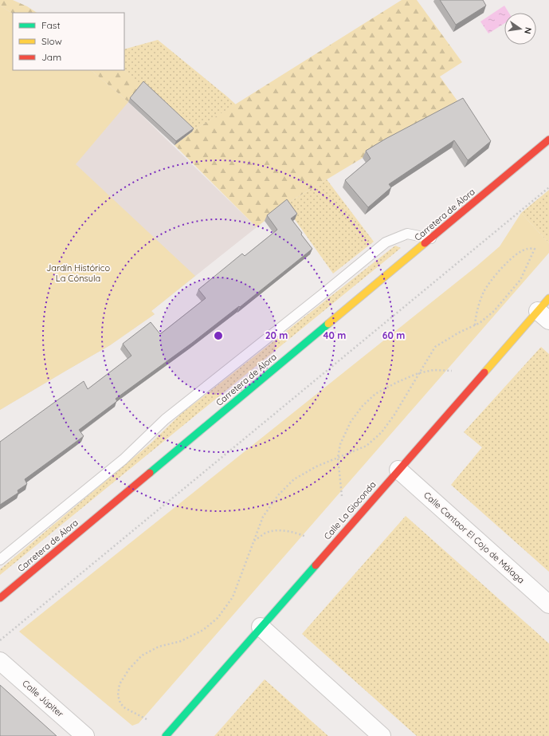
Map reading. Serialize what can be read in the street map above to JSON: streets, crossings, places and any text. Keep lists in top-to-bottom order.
{
  "streets": {
    "main road": ["Carretera de Álora", "Calle La Gioconda"],
    "street": ["Calle Cantaor El Cojo de Málaga", "Calle Júpiter"]
  },
  "crossings": [
    ["Calle La Gioconda", "Calle Cantaor El Cojo de Málaga"]
  ],
  "parks": ["Jardín Histórico La Cónsula"],
  "legend": ["Fast", "Slow", "Jam"],
  "north": "right",
  "rings": ["20 m", "40 m", "60 m"]
}
